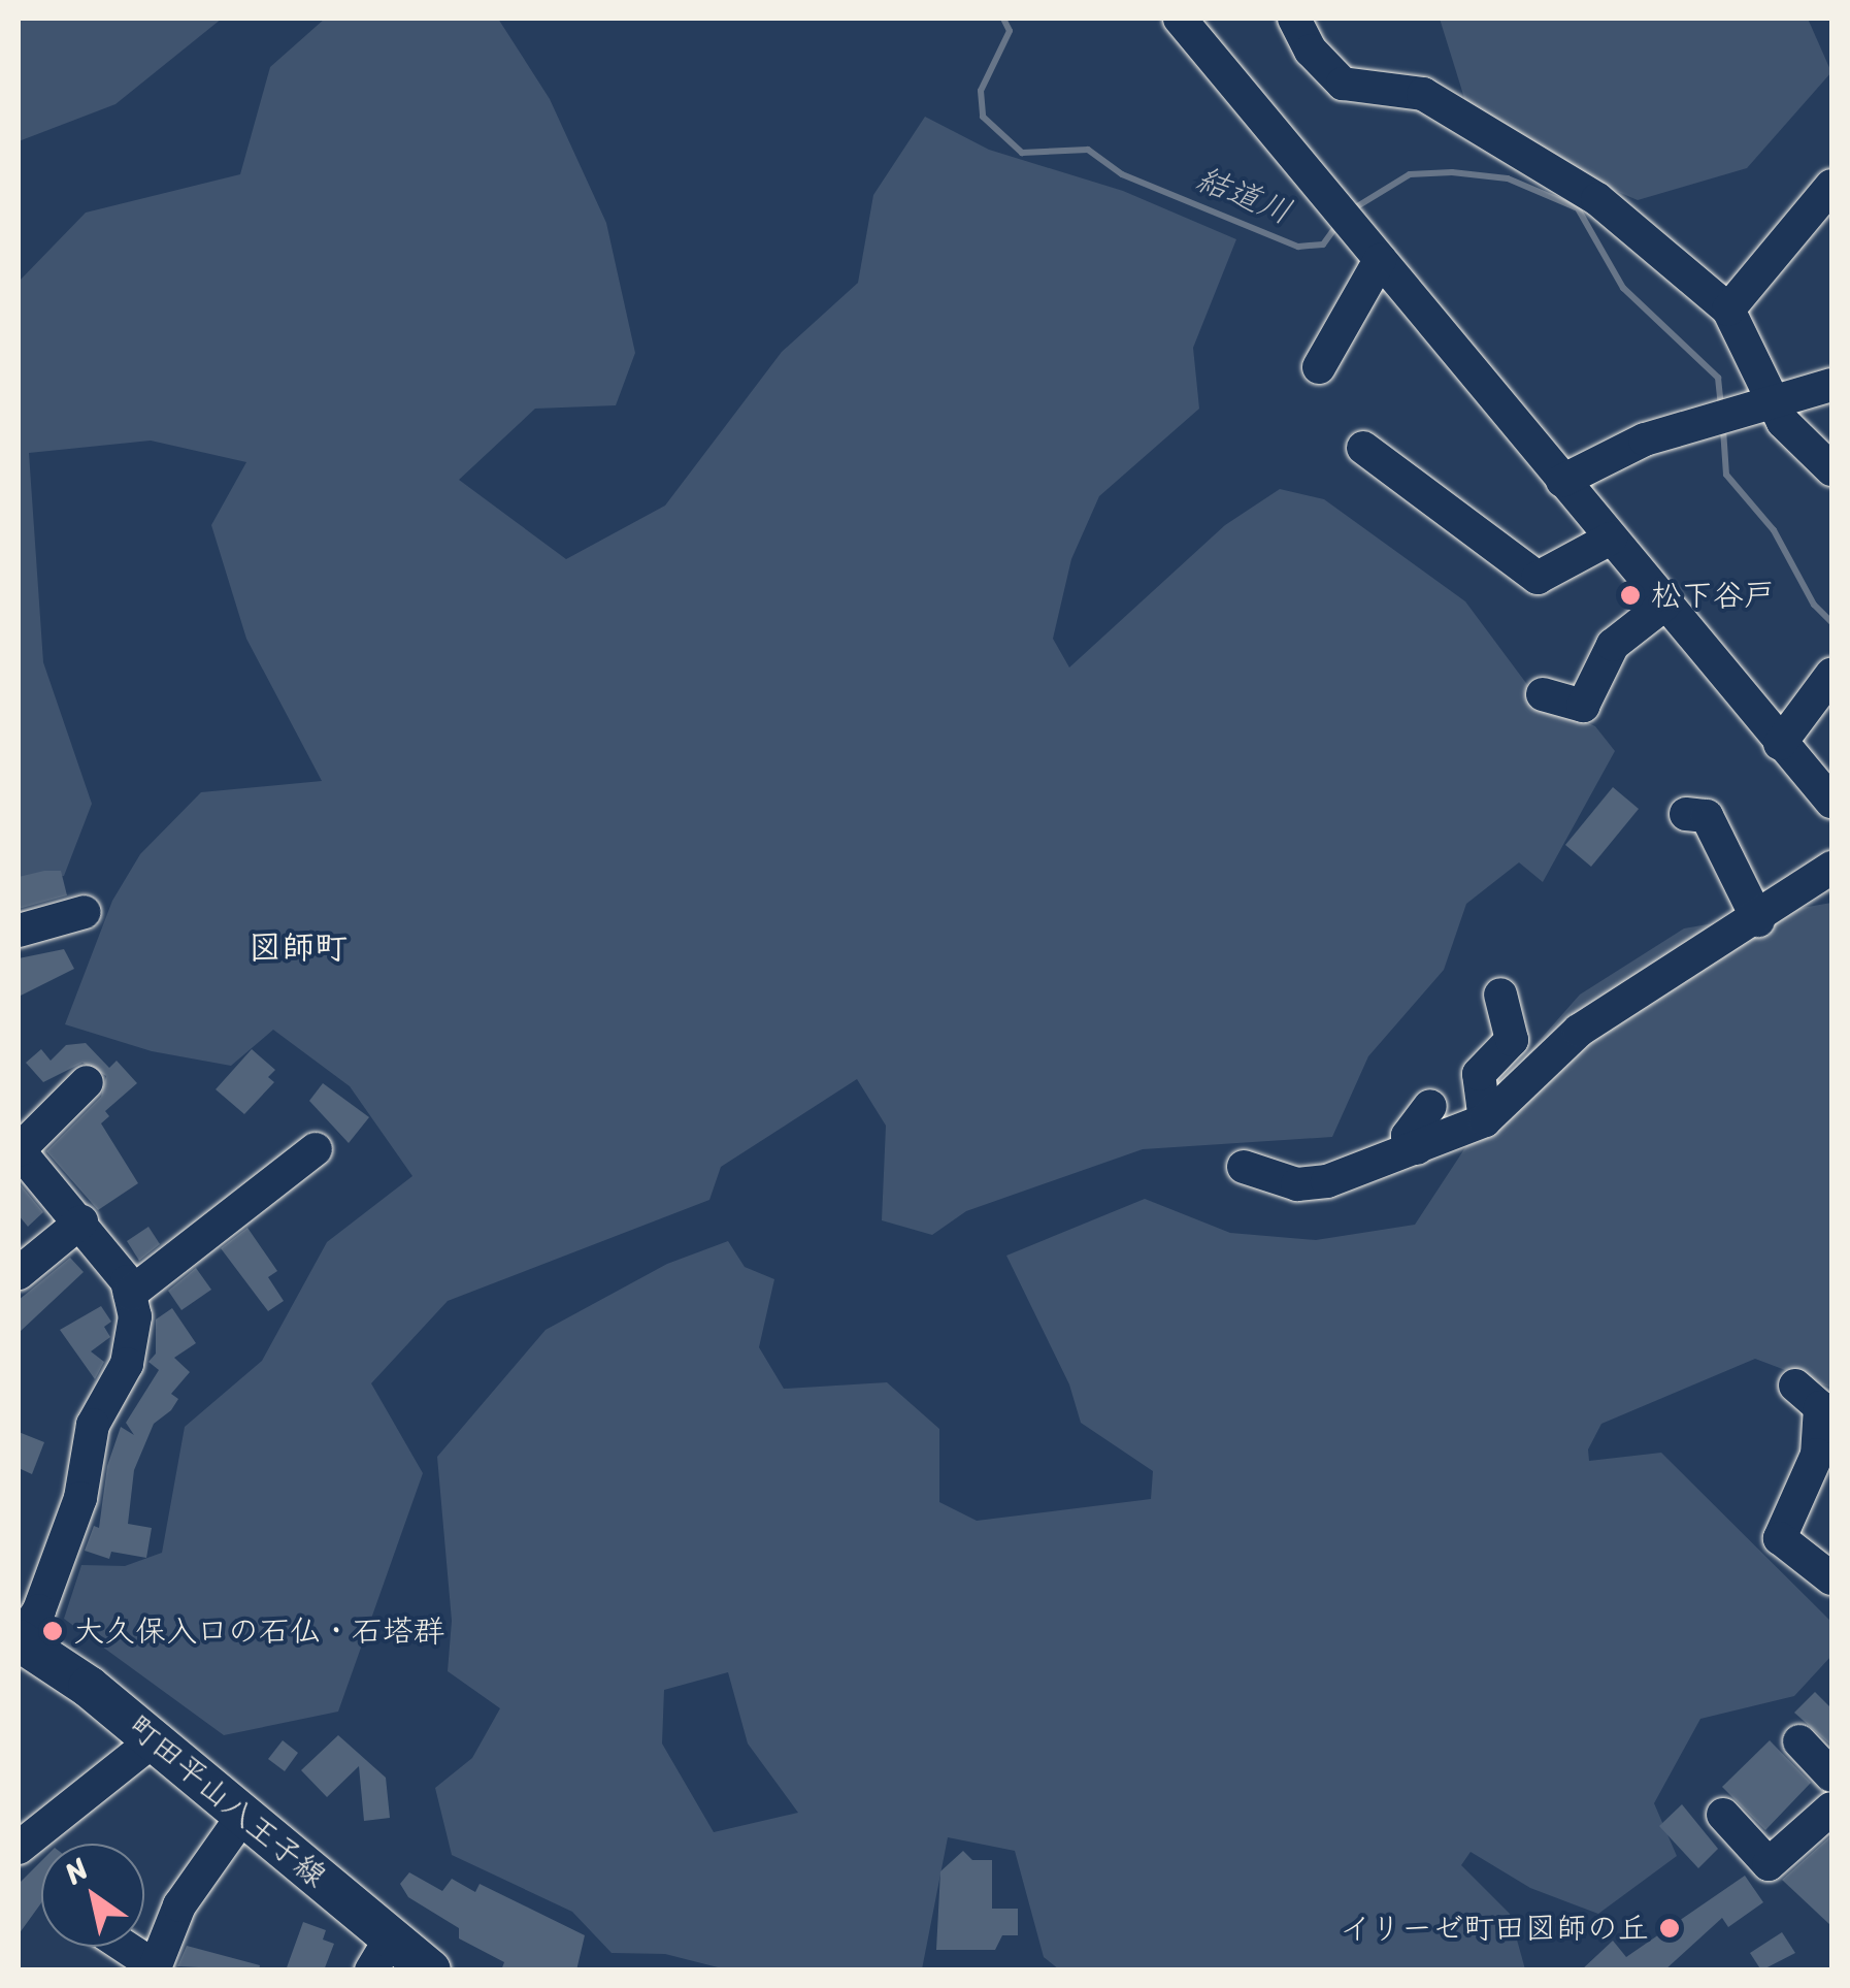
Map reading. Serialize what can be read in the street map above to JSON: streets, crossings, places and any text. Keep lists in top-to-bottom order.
{
  "streets": {
    "main road": ["町田平山八王子線"]
  },
  "districts": ["図師町"],
  "water": ["結道川"],
  "places": ["松下谷戸", "大久保入口の石仏・石塔群", "イリーゼ町田図師の丘"],
  "north": "top left"
}
